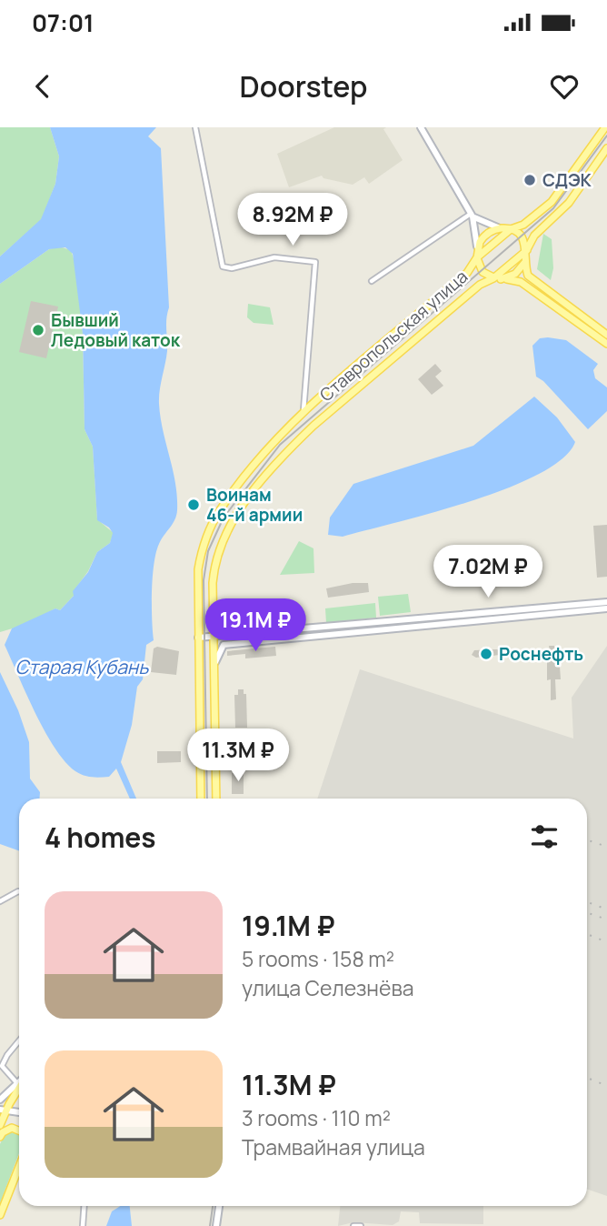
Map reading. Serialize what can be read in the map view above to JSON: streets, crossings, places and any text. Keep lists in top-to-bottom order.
{
  "streets": {
    "main road": ["Ставропольская улица"]
  },
  "water": ["Старая Кубань"],
  "places": [
    "СДЭК",
    "Бывший Ледовый каток",
    "Воинам 46-й армии",
    "Роснефть"
  ],
  "page": {
    "status": "07:01",
    "header": "Doorstep",
    "price": [
      "8.92M ₽",
      "7.02M ₽",
      "19.1M ₽",
      "11.3M ₽"
    ],
    "heading": "4 homes",
    "list": [
      {
        "name": "19.1M ₽",
        "note": "5 rooms · 158 m² · улица Селезнёва"
      },
      {
        "name": "11.3M ₽",
        "note": "3 rooms · 110 m² · Трамвайная улица"
      }
    ]
  }
}
